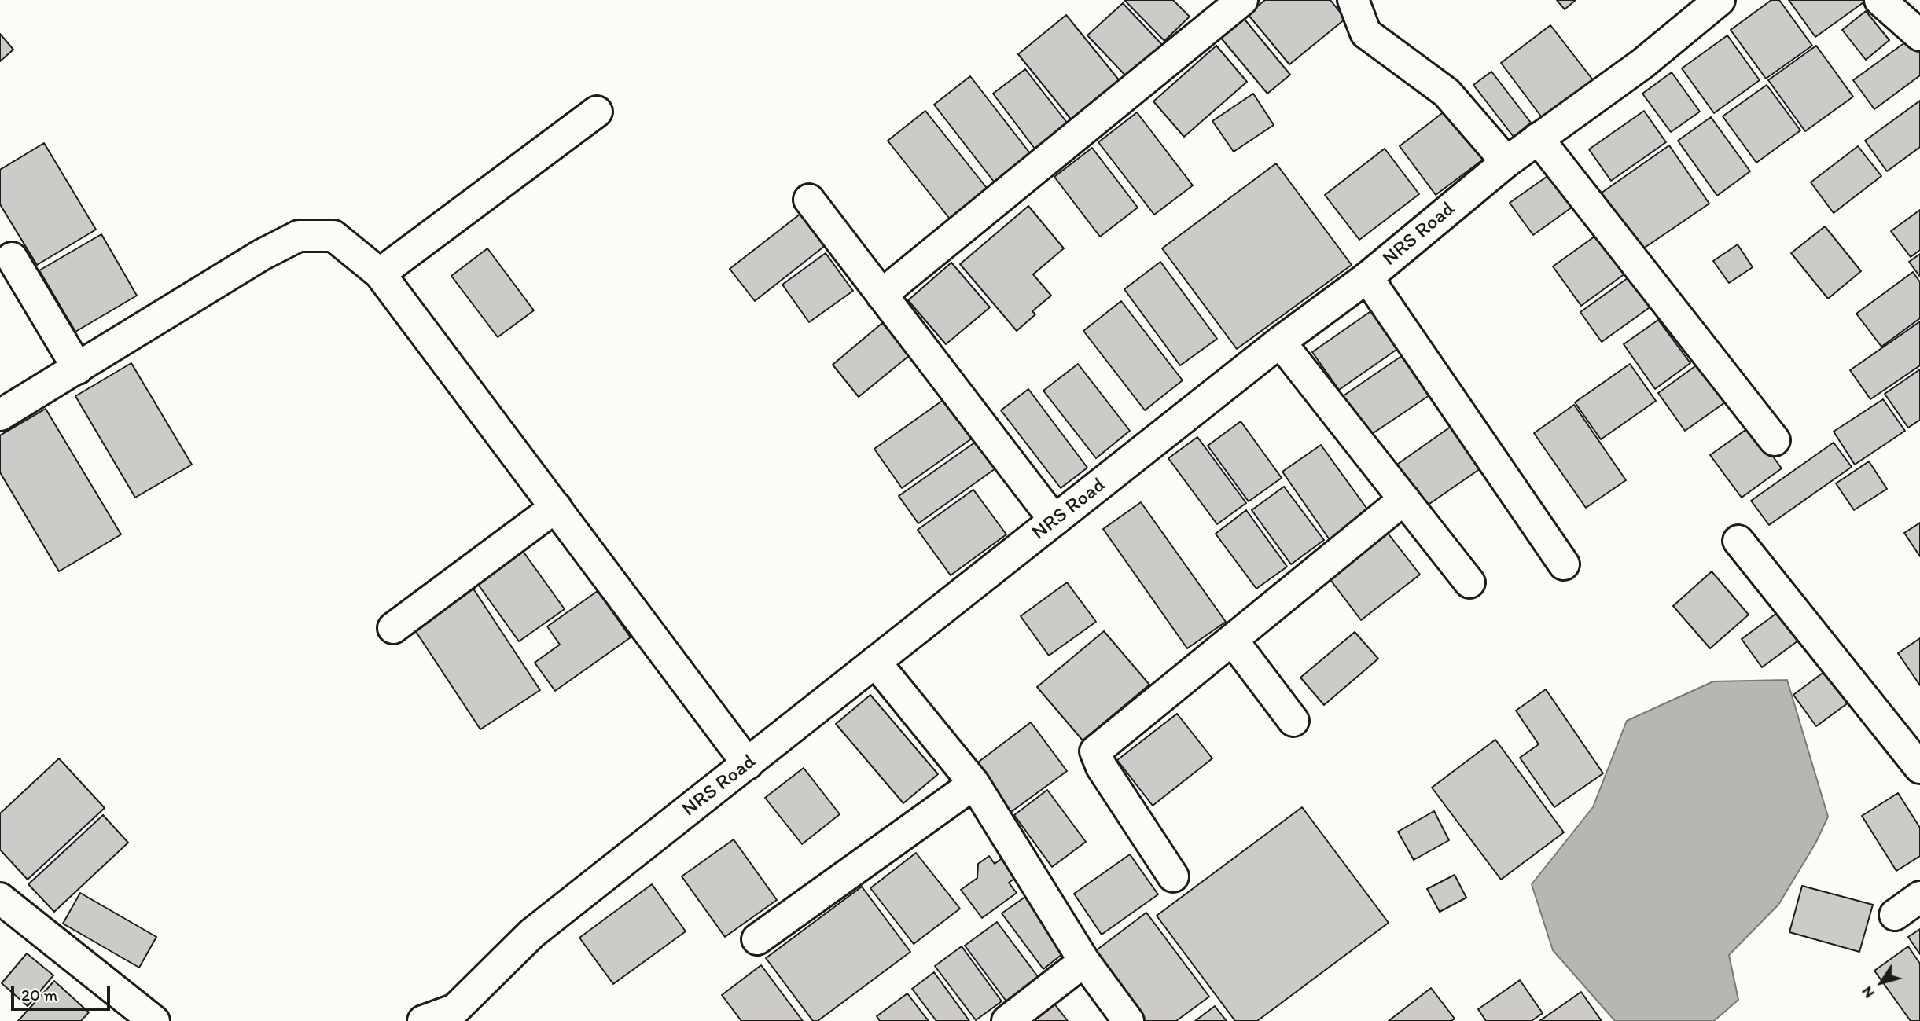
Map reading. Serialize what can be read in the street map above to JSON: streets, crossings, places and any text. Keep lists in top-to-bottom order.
{
  "streets": {
    "street": ["NRS Road"]
  },
  "scale_bar": "20 m",
  "north": "bottom left"
}
